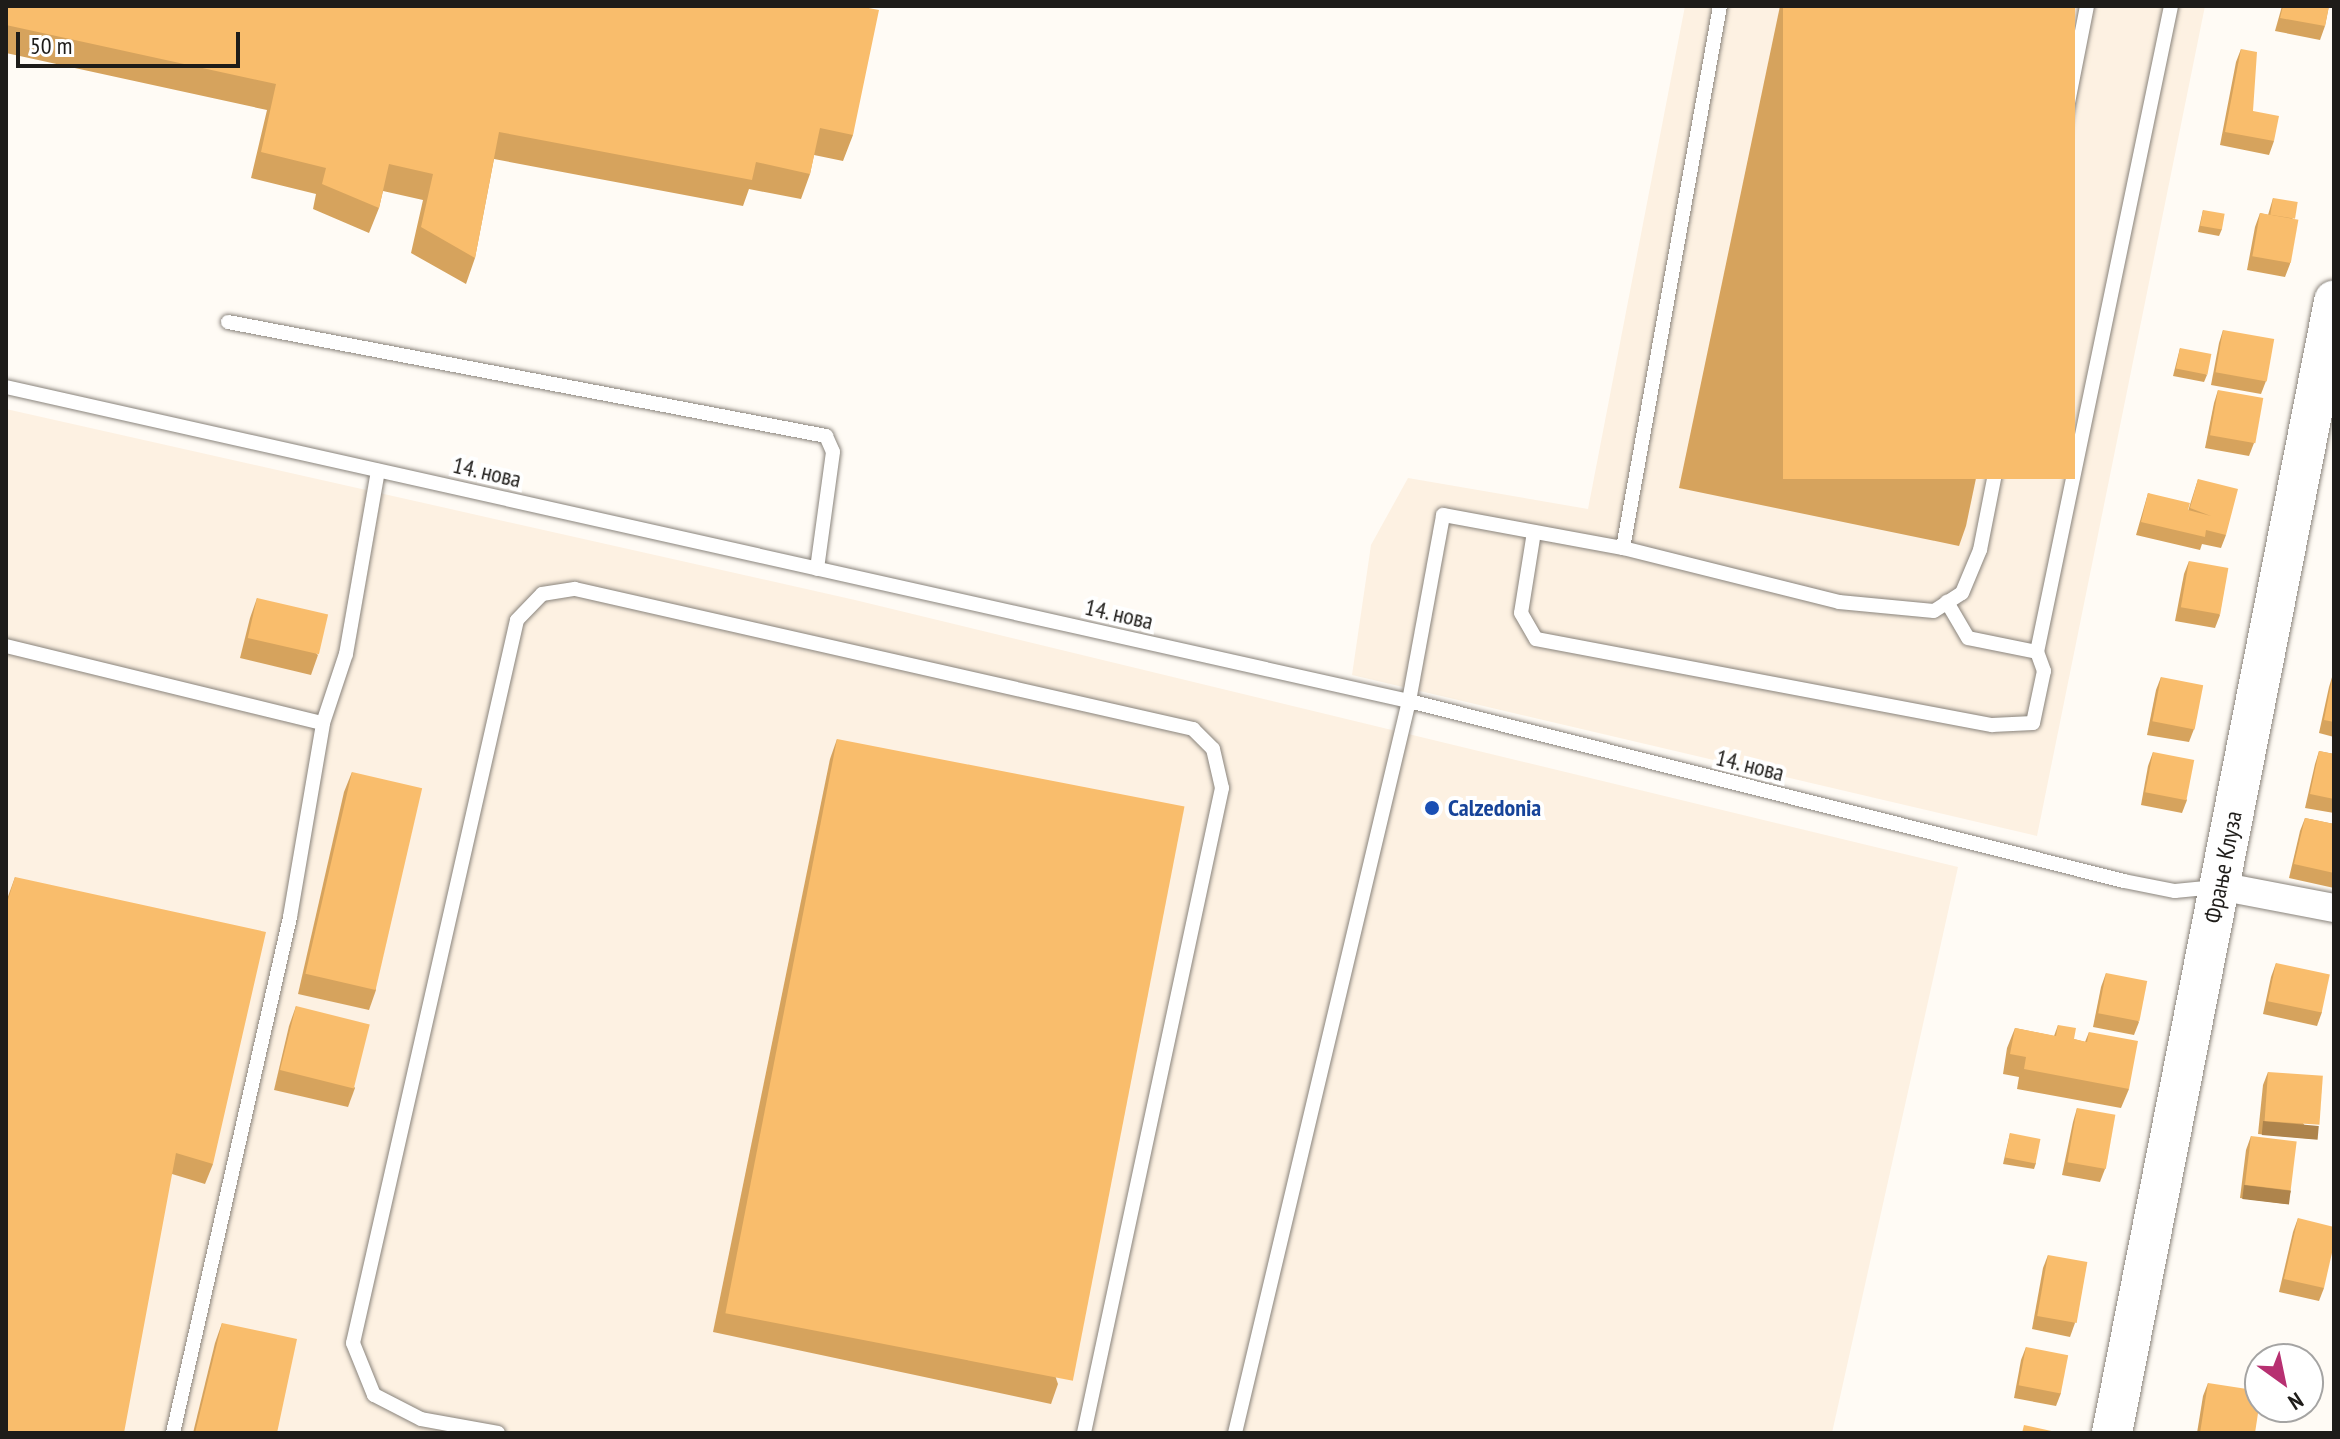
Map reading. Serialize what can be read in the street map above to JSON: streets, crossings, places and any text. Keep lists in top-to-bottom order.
{
  "streets": {
    "main road": ["Фрање Клуза"],
    "lane": ["14. нова"]
  },
  "crossings": [
    ["14. нова", "Фрање Клуза"]
  ],
  "places": ["Calzedonia"],
  "scale_bar": "50 m",
  "north": "bottom right"
}
